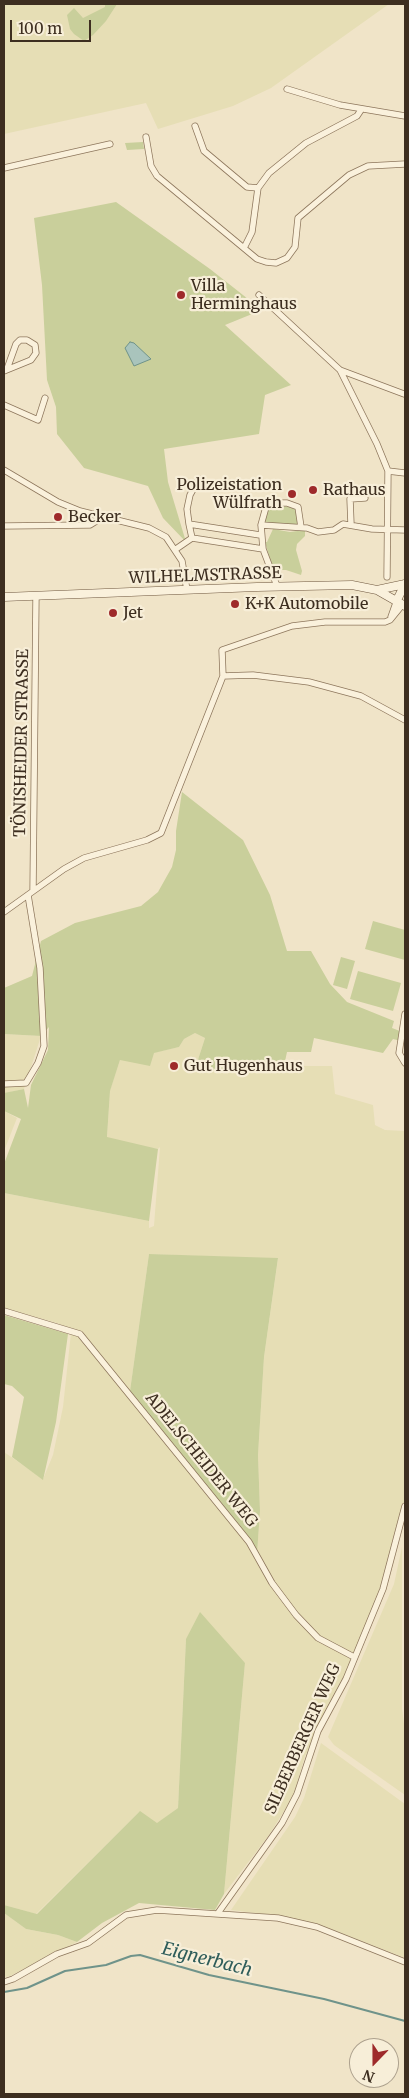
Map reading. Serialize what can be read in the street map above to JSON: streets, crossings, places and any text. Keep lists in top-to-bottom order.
{
  "streets": {
    "main road": ["WILHELMSTRASSE"],
    "street": ["TÖNISHEIDER STRASSE", "ADELSCHEIDER WEG", "SILBERBERGER WEG"]
  },
  "crossings": [
    ["WILHELMSTRASSE", "TÖNISHEIDER STRASSE"],
    ["ADELSCHEIDER WEG", "SILBERBERGER WEG"]
  ],
  "water": ["Eignerbach"],
  "places": [
    "Villa Herminghaus",
    "Rathaus",
    "Polizeistation Wülfrath",
    "Becker",
    "K+K Automobile",
    "Jet",
    "Gut Hugenhaus"
  ],
  "scale_bar": "100 m",
  "north": "bottom"
}
